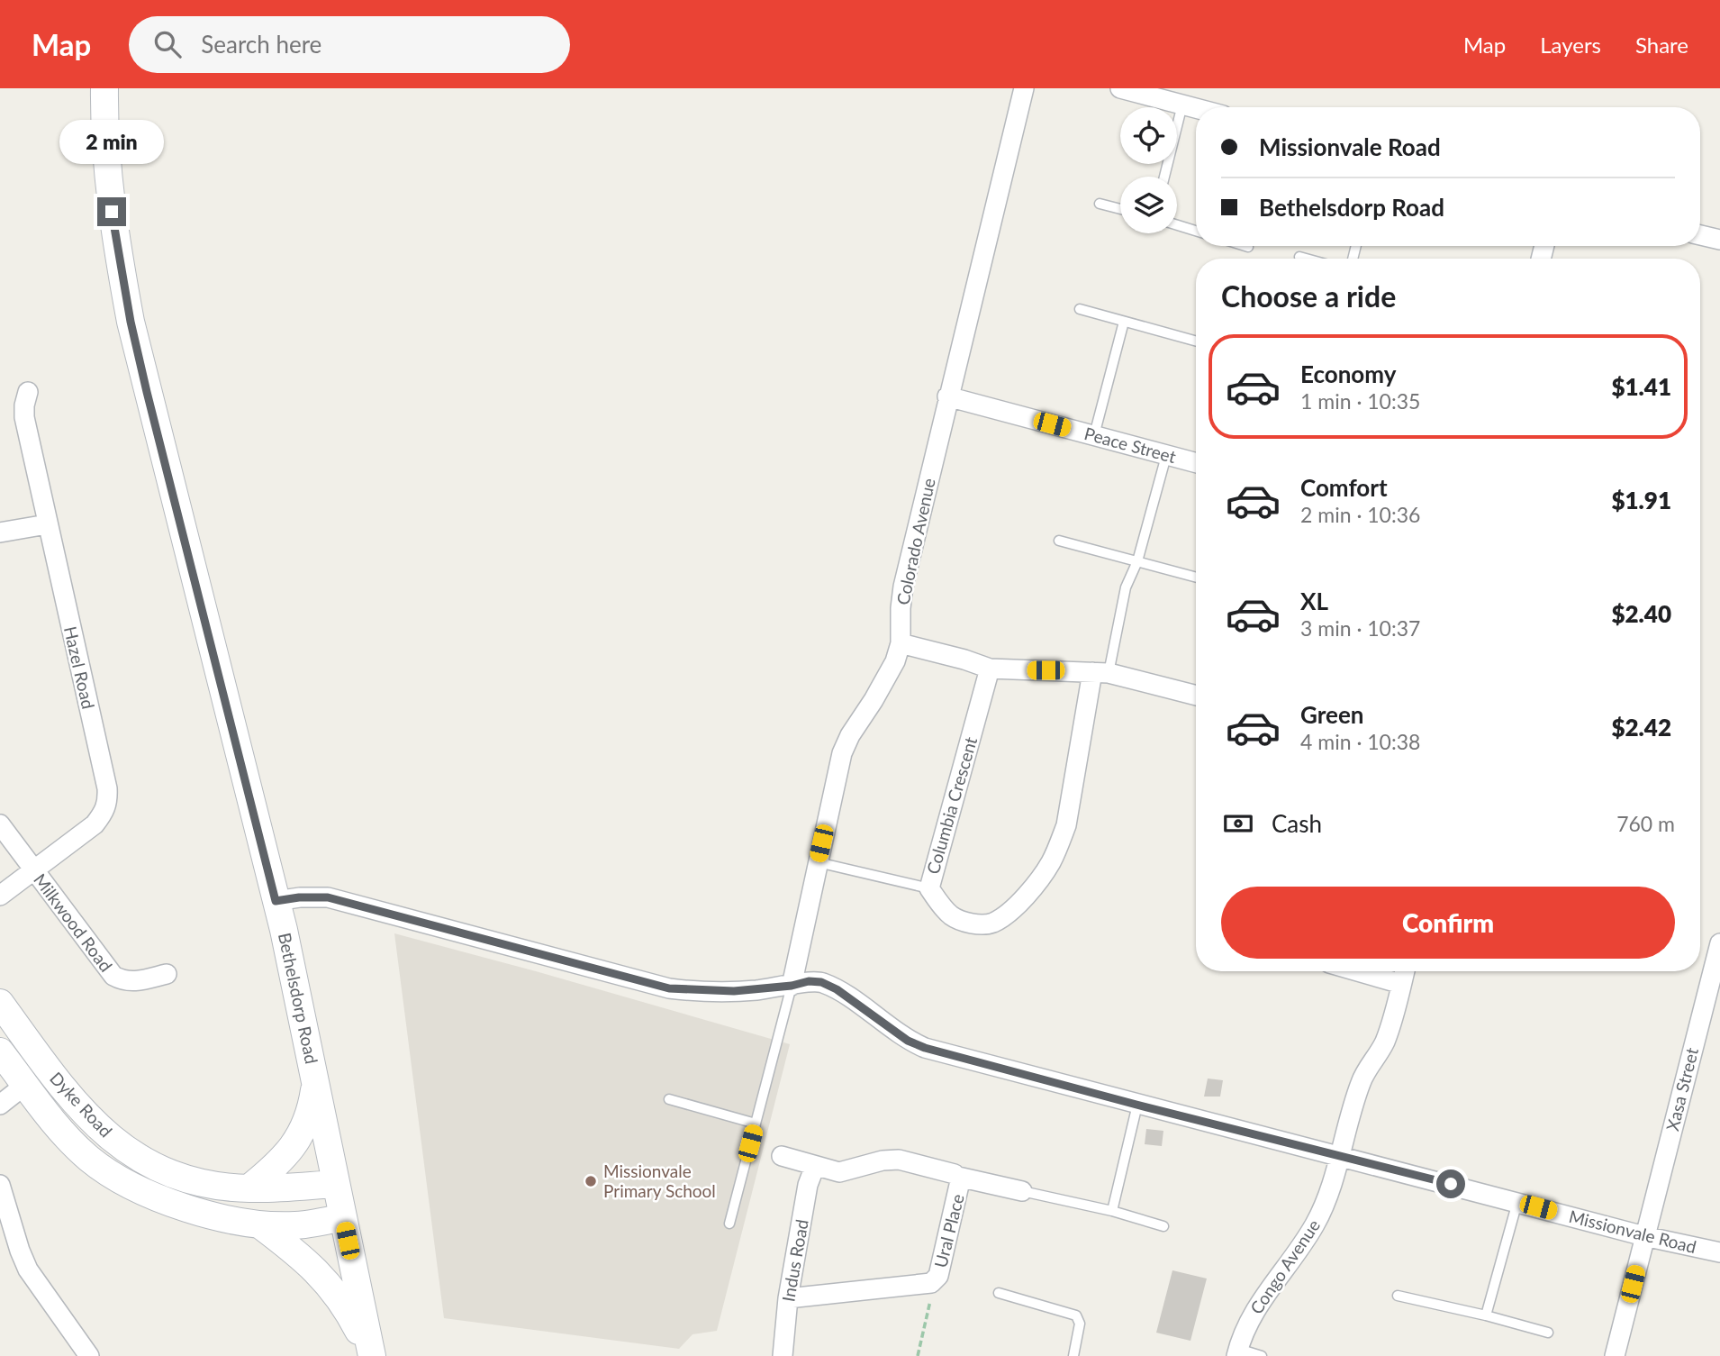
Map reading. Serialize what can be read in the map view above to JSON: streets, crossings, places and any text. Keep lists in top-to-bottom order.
{
  "streets": {
    "main road": ["Bethelsdorp Road", "Dyke Road"],
    "street": [
      "Peace Street",
      "Colorado Avenue",
      "Hazel Road",
      "Columbia Crescent",
      "Milkwood Road",
      "Xasa Street",
      "Ural Place",
      "Missionvale Road",
      "Indus Road",
      "Congo Avenue"
    ]
  },
  "crossings": [
    ["Peace Street", "Colorado Avenue"],
    ["Colorado Avenue", "Missionvale Road"],
    ["Hazel Road", "Milkwood Road"],
    ["Bethelsdorp Road", "Dyke Road"],
    ["Bethelsdorp Road", "Missionvale Road"],
    ["Xasa Street", "Missionvale Road"],
    ["Ural Place", "Indus Road"],
    ["Missionvale Road", "Congo Avenue"]
  ],
  "places": ["Missionvale Primary School"],
  "page": {
    "header": "Map",
    "search": "Search here",
    "nav": ["Map", "Layers", "Share"],
    "banner": ["Missionvale Road", "Bethelsdorp Road"],
    "bubble": "2 min",
    "heading": "Choose a ride",
    "list": [
      {
        "name": "Economy",
        "note": "1 min · 10:35",
        "value": "$1.41"
      },
      {
        "name": "Comfort",
        "note": "2 min · 10:36",
        "value": "$1.91"
      },
      {
        "name": "XL",
        "note": "3 min · 10:37",
        "value": "$2.40"
      },
      {
        "name": "Green",
        "note": "4 min · 10:38",
        "value": "$2.42"
      }
    ],
    "pay": ["Cash", "760 m"],
    "buttons": "Confirm"
  }
}
